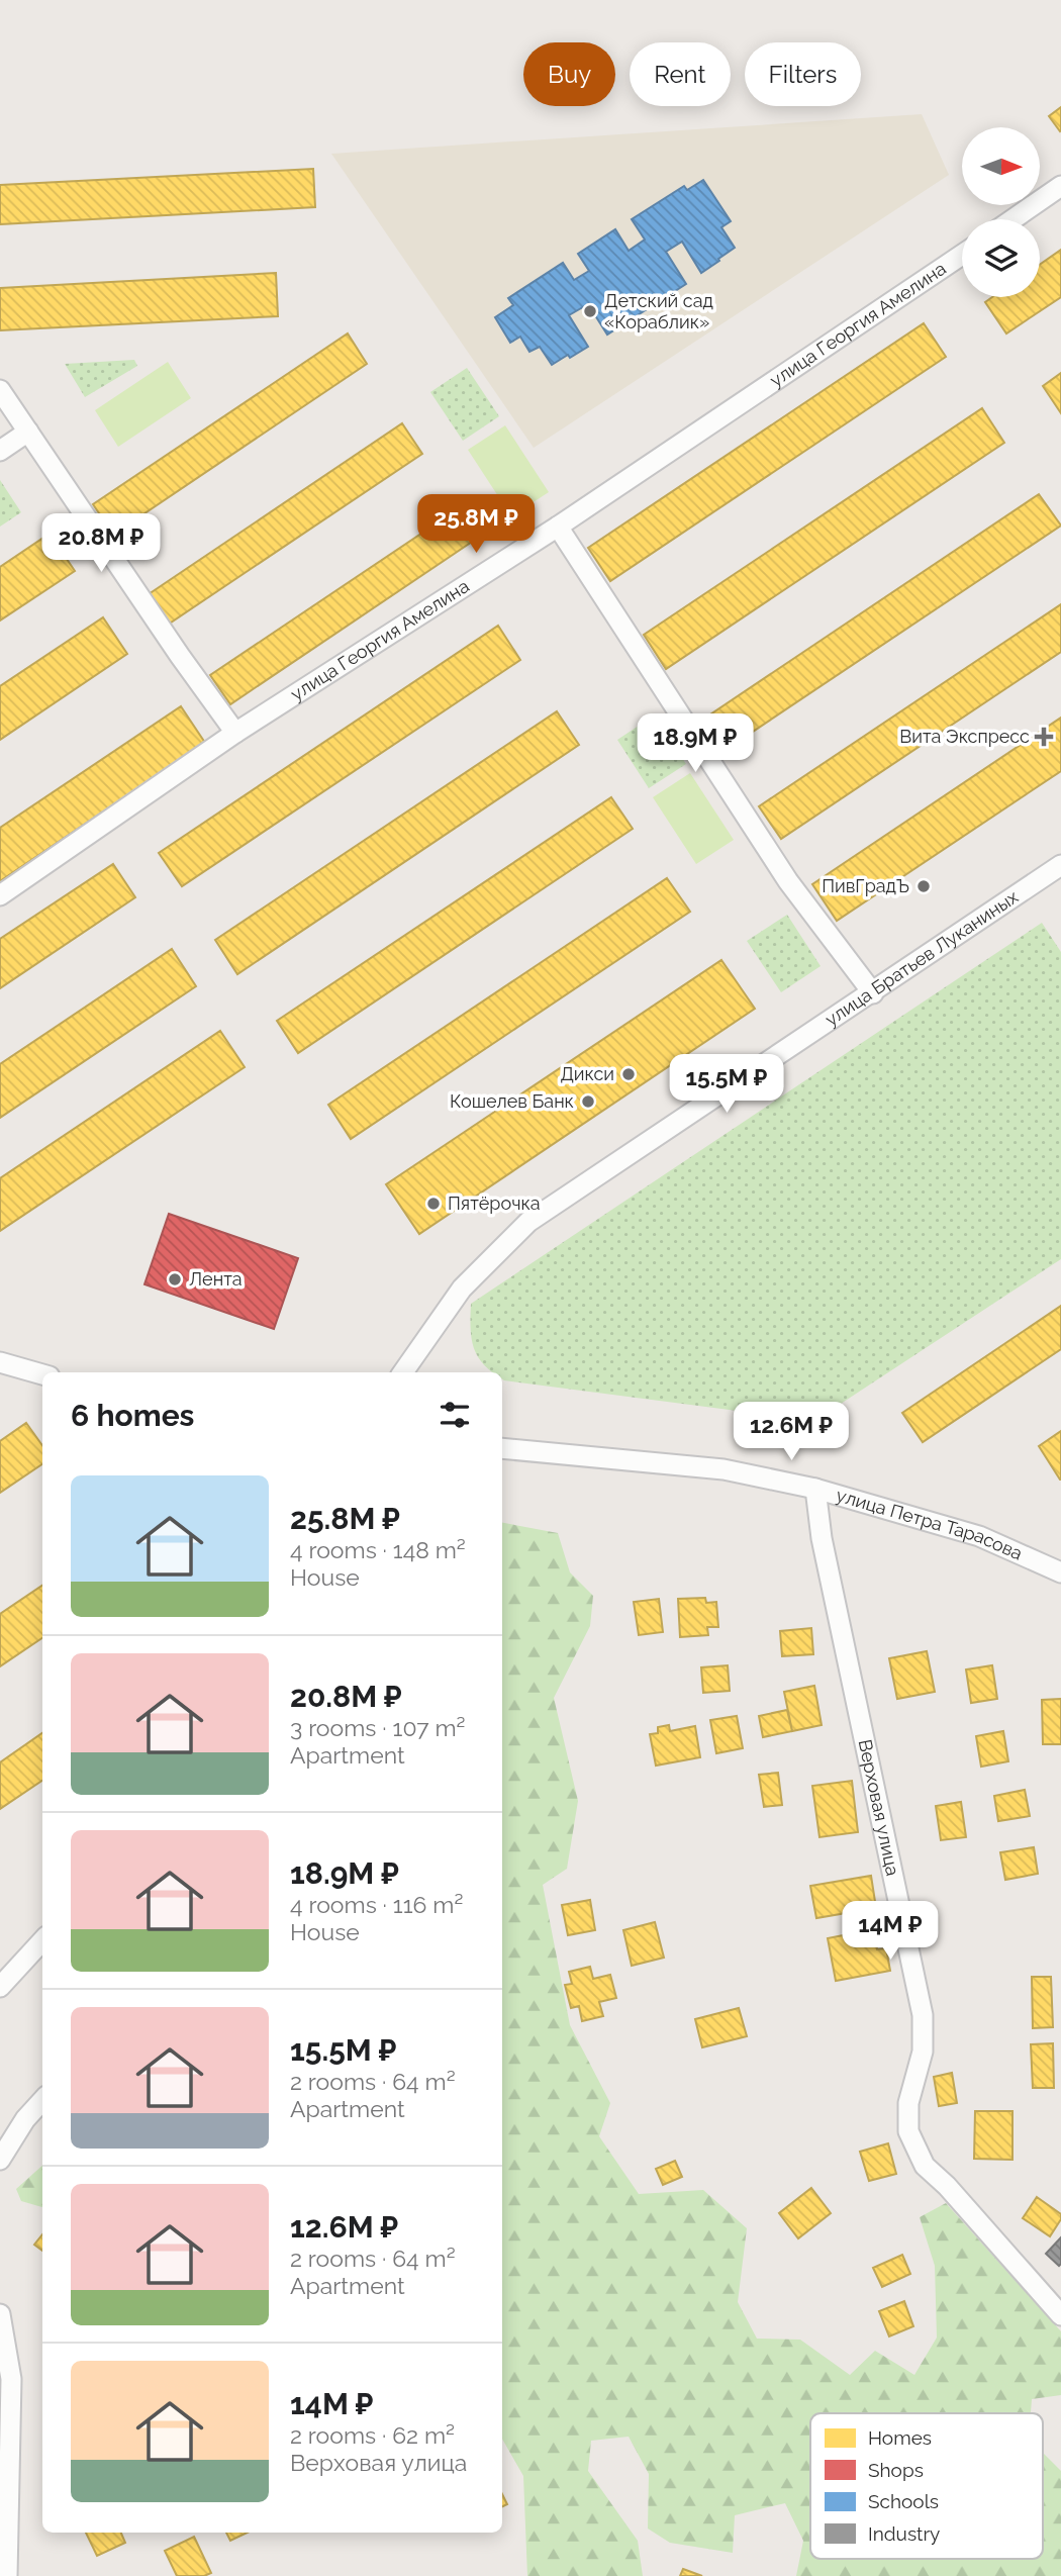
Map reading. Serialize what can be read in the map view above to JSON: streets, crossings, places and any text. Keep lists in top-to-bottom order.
{
  "streets": {
    "street": [
      "улица Георгия Амелина",
      "улица Братьев Луканиных",
      "улица Петра Тарасова",
      "Верховая улица"
    ]
  },
  "crossings": [
    ["улица Петра Тарасова", "Верховая улица"]
  ],
  "places": {
    "other": [
      "Детский сад «Кораблик»",
      "ПивГрадЪ",
      "Дикси",
      "Кошелев Банк",
      "Пятёрочка",
      "Лента"
    ],
    "health": ["Вита Экспресс"]
  },
  "legend": [
    "Homes",
    "Shops",
    "Schools",
    "Industry"
  ],
  "north": "right",
  "page": {
    "chip": ["Buy", "Rent", "Filters"],
    "price": [
      "25.8M ₽",
      "20.8M ₽",
      "18.9M ₽",
      "15.5M ₽",
      "12.6M ₽",
      "14M ₽"
    ],
    "heading": "6 homes",
    "list": [
      {
        "name": "25.8M ₽",
        "note": "4 rooms · 148 m² · House"
      },
      {
        "name": "20.8M ₽",
        "note": "3 rooms · 107 m² · Apartment"
      },
      {
        "name": "18.9M ₽",
        "note": "4 rooms · 116 m² · House"
      },
      {
        "name": "15.5M ₽",
        "note": "2 rooms · 64 m² · Apartment"
      },
      {
        "name": "12.6M ₽",
        "note": "2 rooms · 64 m² · Apartment"
      },
      {
        "name": "14M ₽",
        "note": "2 rooms · 62 m² · Верховая улица"
      }
    ]
  }
}
